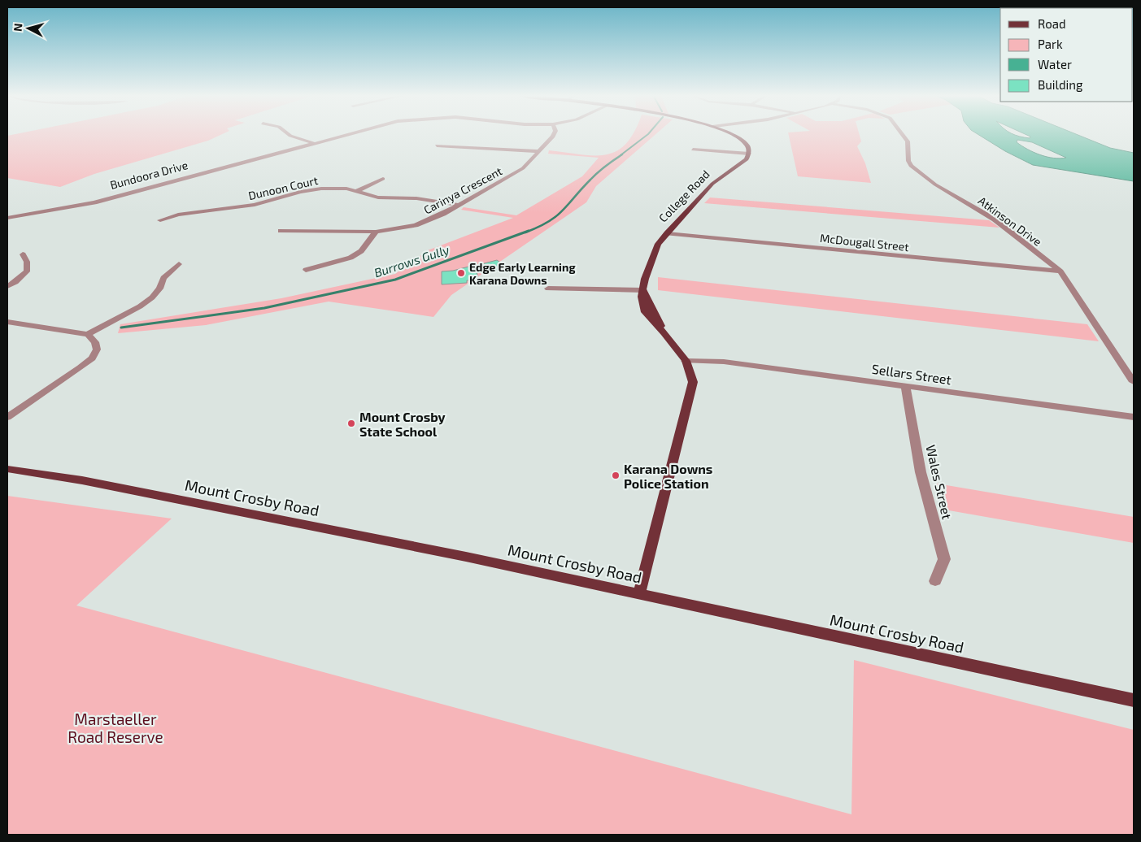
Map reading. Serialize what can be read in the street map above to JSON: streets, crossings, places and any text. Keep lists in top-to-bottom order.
{
  "streets": {
    "main road": ["College Road", "Mount Crosby Road"],
    "street": [
      "Bundoora Drive",
      "Dunoon Court",
      "Carinya Crescent",
      "Atkinson Drive",
      "McDougall Street",
      "Sellars Street",
      "Wales Street"
    ]
  },
  "crossings": [
    ["Dunoon Court", "Carinya Crescent"],
    ["College Road", "McDougall Street"],
    ["College Road", "Sellars Street"],
    ["College Road", "Mount Crosby Road"],
    ["Atkinson Drive", "McDougall Street"],
    ["Sellars Street", "Wales Street"]
  ],
  "water": ["Burrows Gully"],
  "parks": ["Marstaeller Road Reserve"],
  "places": ["Edge Early Learning Karana Downs", "Mount Crosby State School", "Karana Downs Police Station"],
  "legend": [
    "Road",
    "Park",
    "Water",
    "Building"
  ],
  "north": "left"
}
